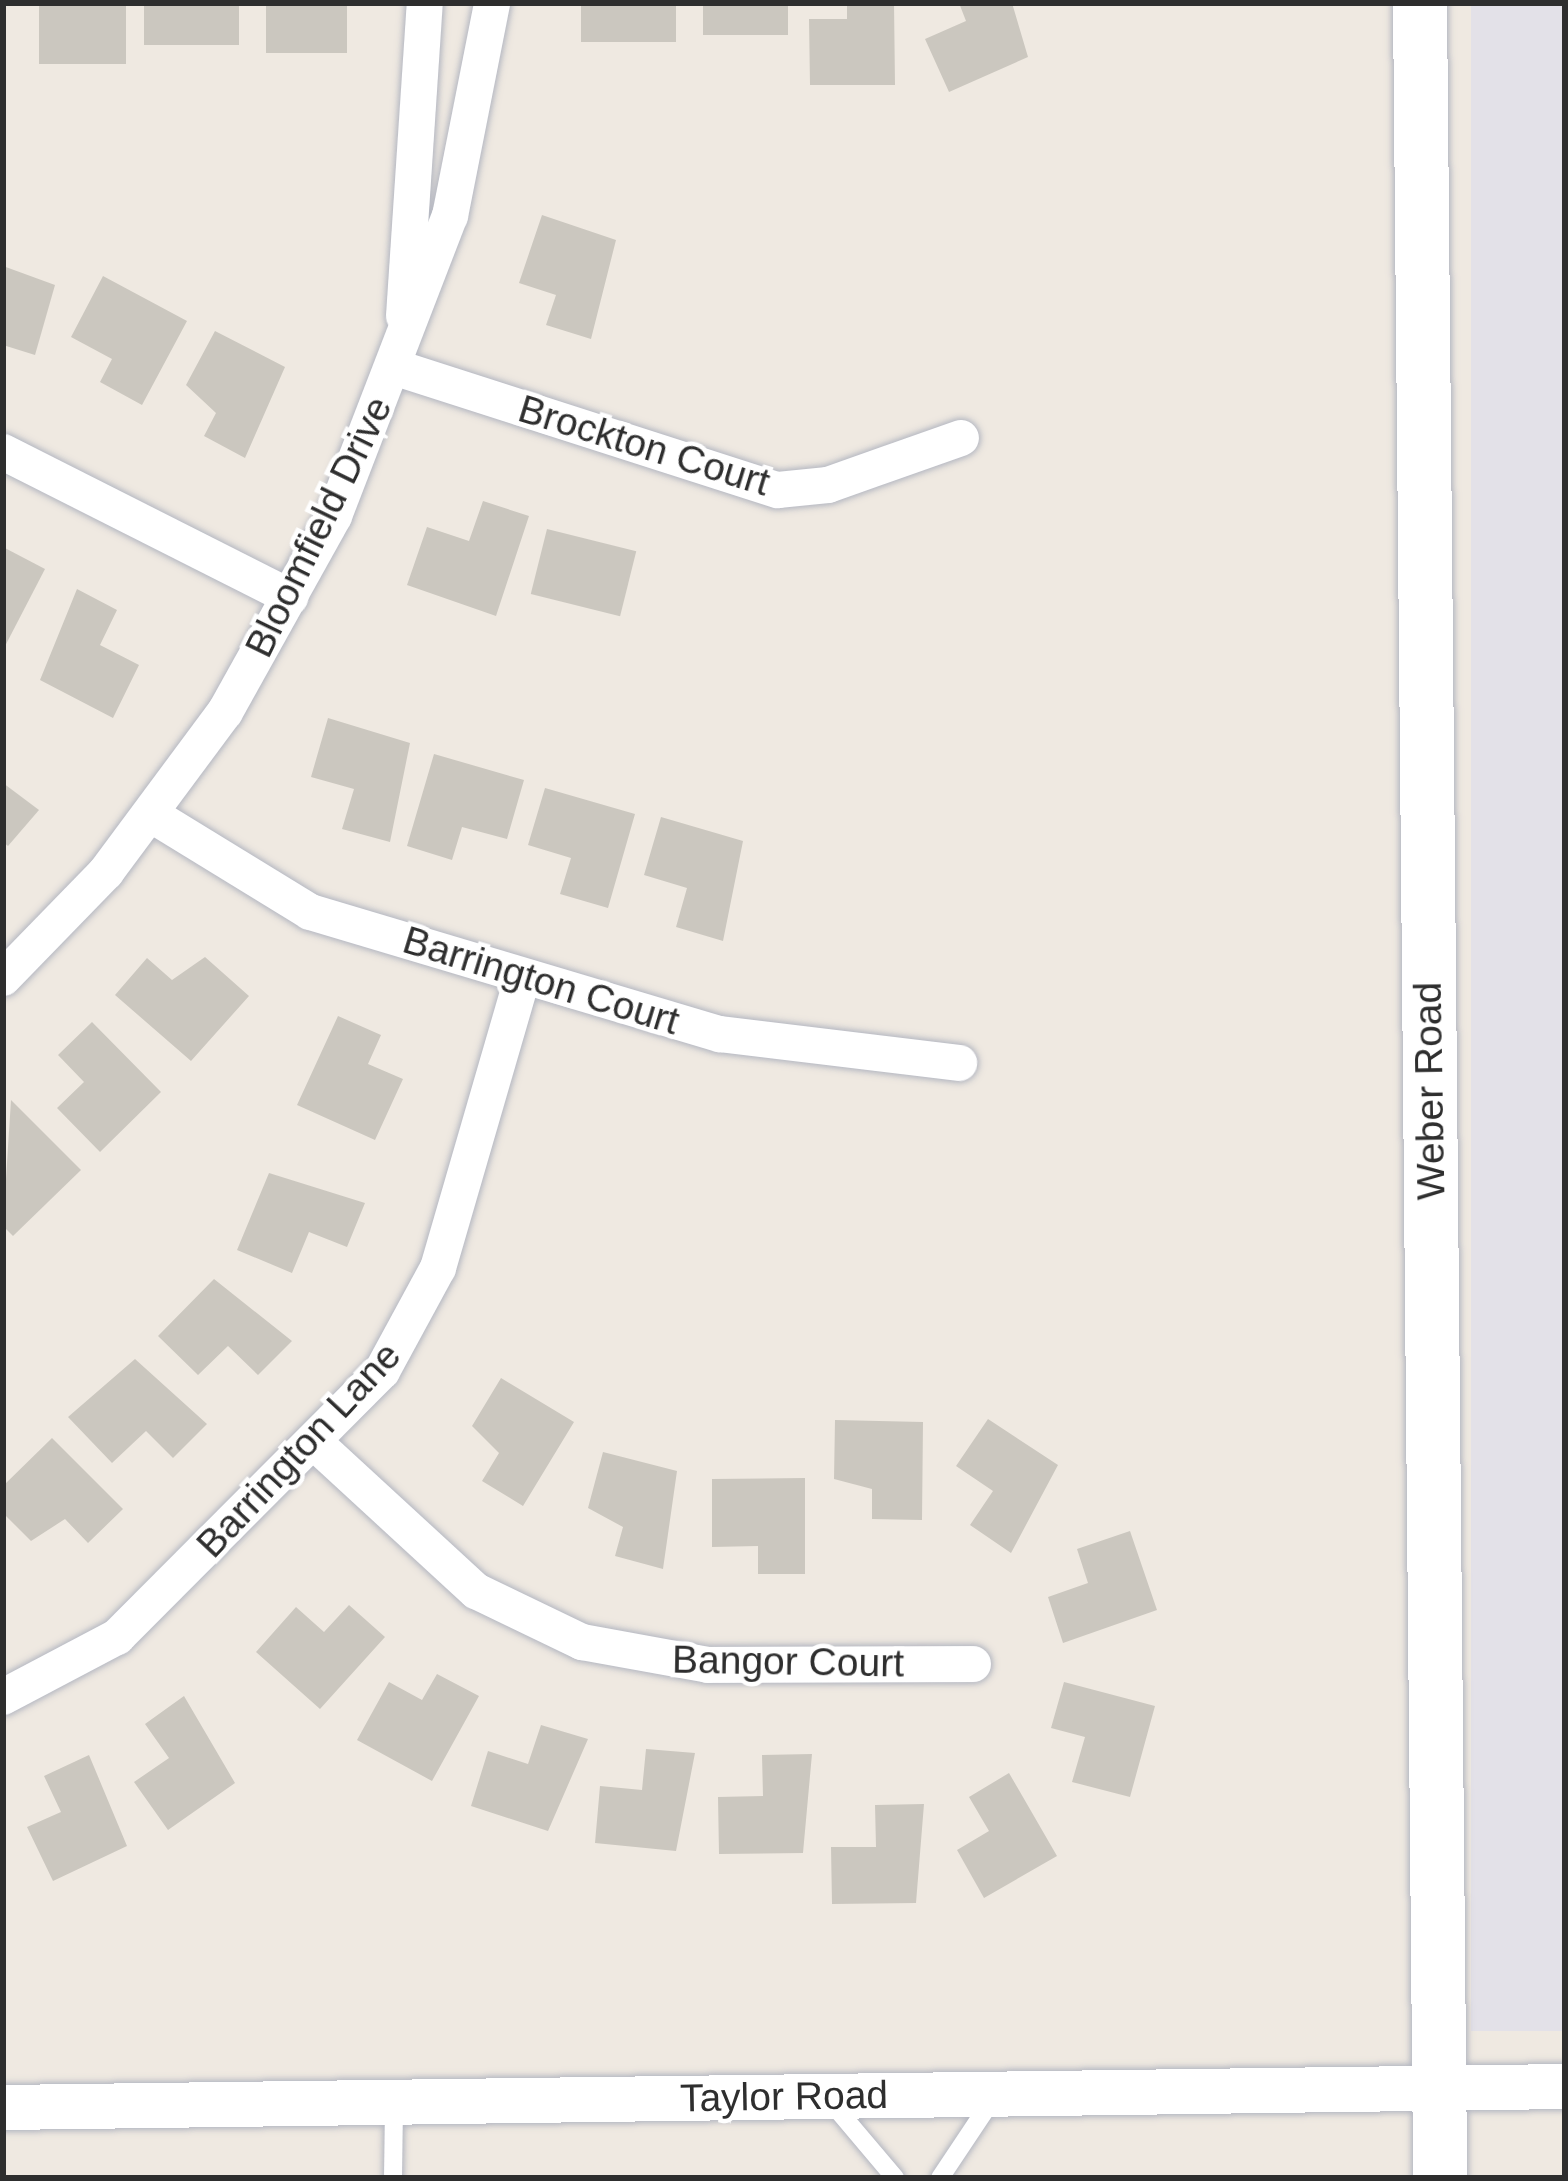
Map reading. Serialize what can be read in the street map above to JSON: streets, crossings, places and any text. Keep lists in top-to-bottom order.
{
  "streets": {
    "main road": ["Weber Road"],
    "street": [
      "Brockton Court",
      "Bloomfield Drive",
      "Barrington Court",
      "Barrington Lane",
      "Bangor Court",
      "Taylor Road"
    ]
  },
  "crossings": [
    ["Brockton Court", "Bloomfield Drive"],
    ["Bloomfield Drive", "Barrington Court"],
    ["Barrington Court", "Barrington Lane"],
    ["Weber Road", "Taylor Road"],
    ["Barrington Lane", "Bangor Court"]
  ]
}
